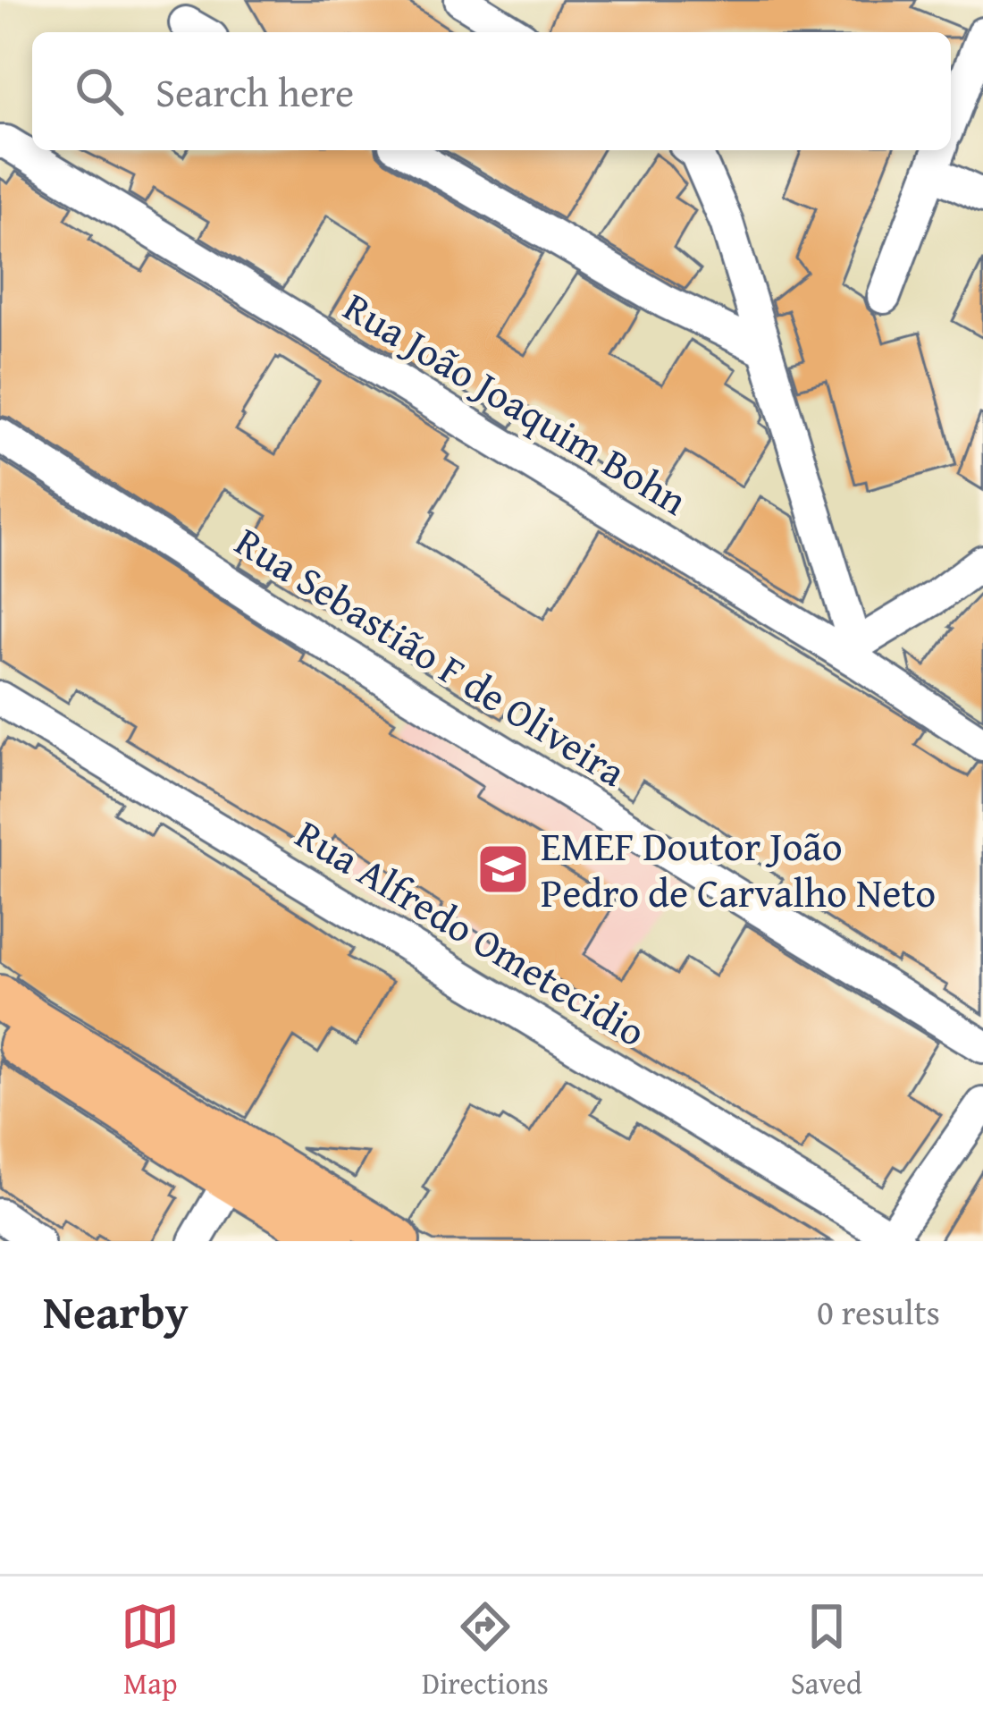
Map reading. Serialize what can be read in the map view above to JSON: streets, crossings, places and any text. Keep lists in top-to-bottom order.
{
  "streets": {
    "street": ["Rua João Joaquim Bohn", "Rua Sebastião F de Oliveira", "Rua Alfredo Ometecidio"]
  },
  "places": {
    "school or university": ["EMEF Doutor João Pedro de Carvalho Neto"]
  },
  "page": {
    "search": "Search here",
    "heading": ["Nearby", "0 results"],
    "nav": ["Map", "Directions", "Saved"]
  }
}
